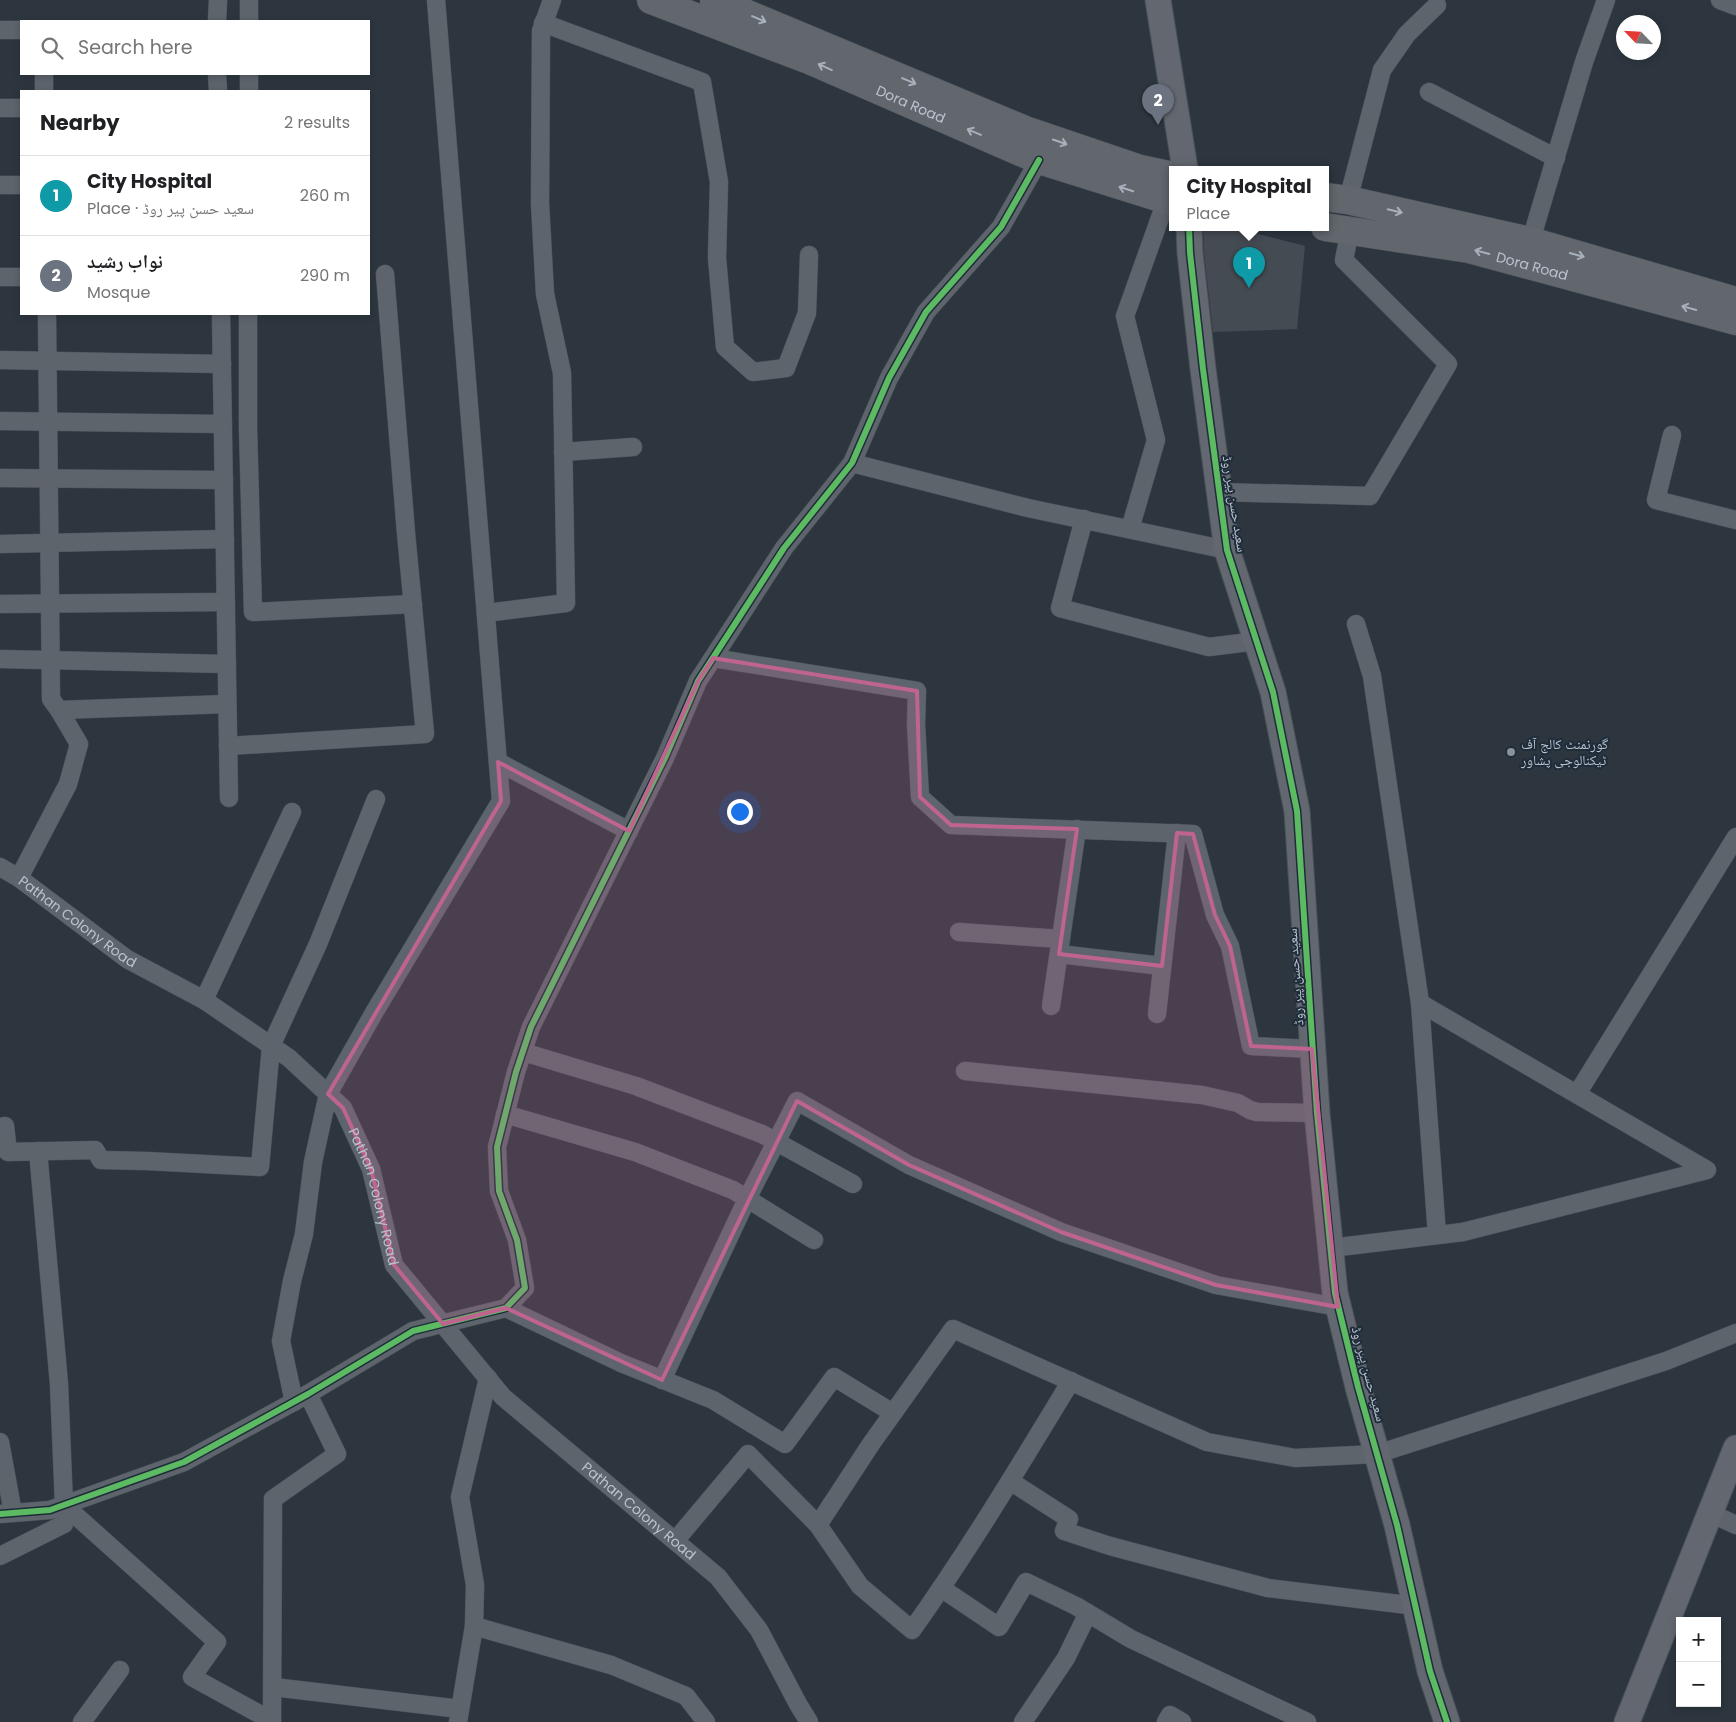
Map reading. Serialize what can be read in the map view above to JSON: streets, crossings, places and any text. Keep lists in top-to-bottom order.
{
  "streets": {
    "main road": ["Dora Road"],
    "street": ["سعید حسن پیر روڈ", "Pathan Colony Road"]
  },
  "places": ["گورنمنٹ کالج آف ٹیکنالوجی پشاور"],
  "north": "top left",
  "page": {
    "search": "Search here",
    "pins": ["2", "1"],
    "heading": ["Nearby", "2 results"],
    "list": [
      {
        "mark": "1",
        "name": "City Hospital",
        "note": "Place · سعید حسن پیر روڈ",
        "value": "260 m"
      },
      {
        "mark": "2",
        "name": "نواب رشید",
        "note": "Mosque",
        "value": "290 m"
      }
    ],
    "popup": ["City Hospital", "Place"],
    "map_buttons": ["+", "−"]
  }
}
